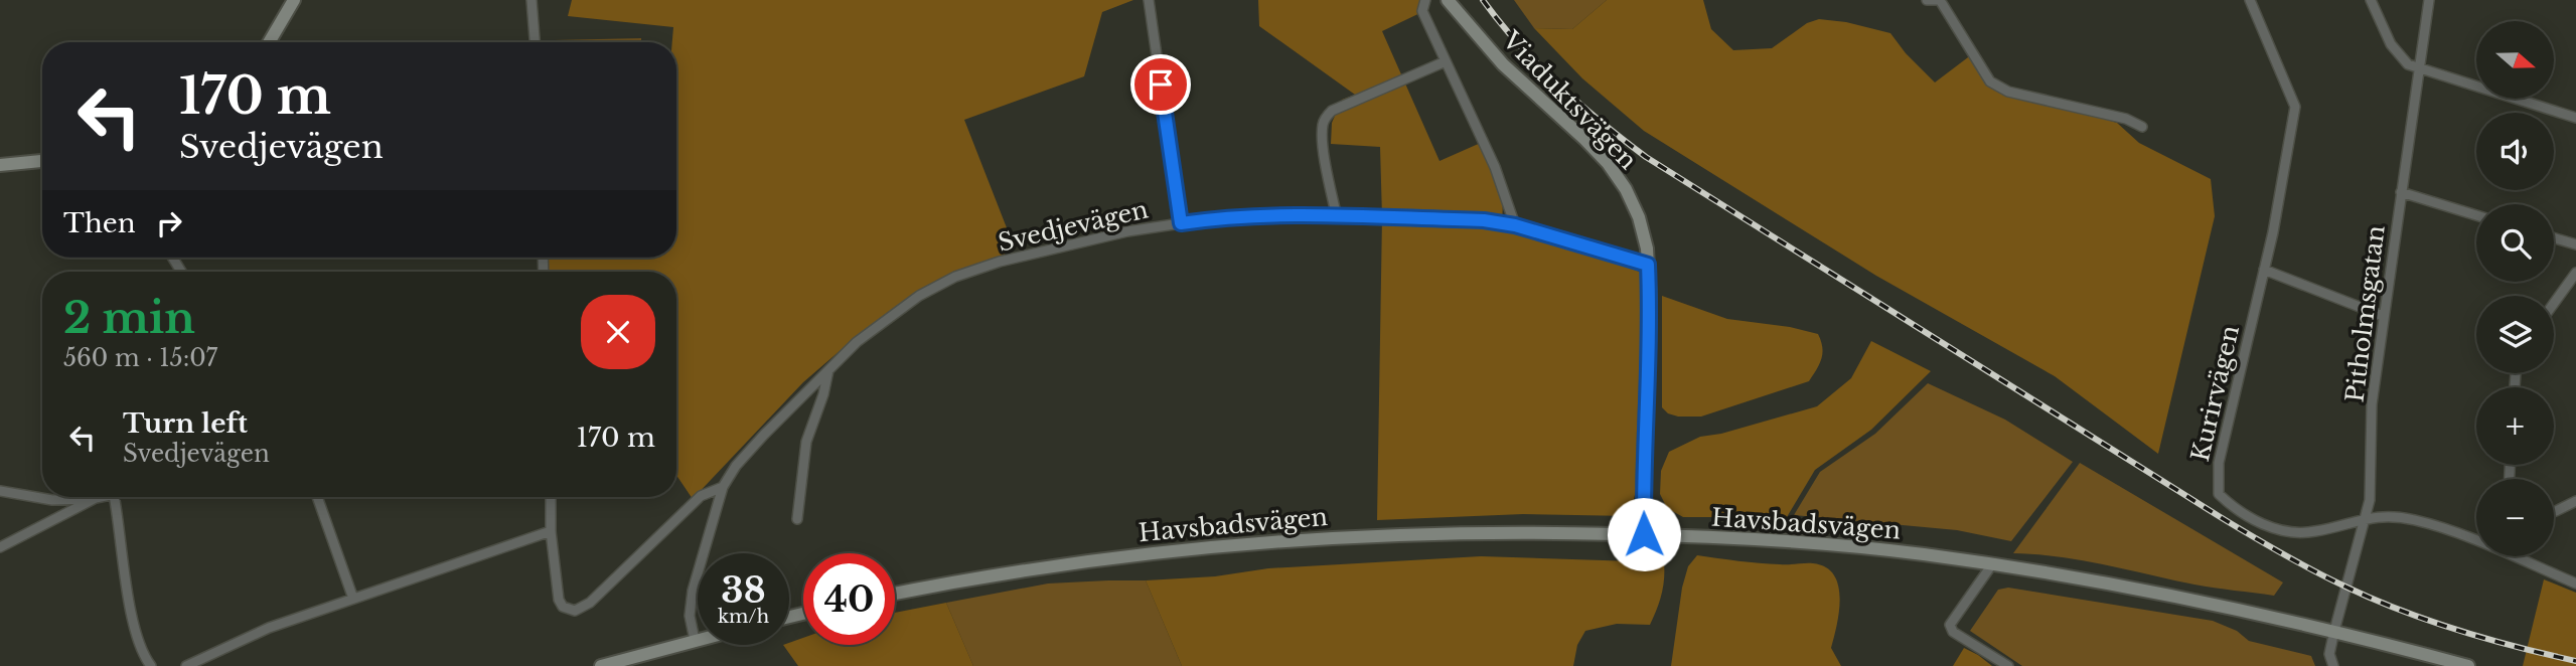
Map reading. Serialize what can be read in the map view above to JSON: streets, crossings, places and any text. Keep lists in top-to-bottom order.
{
  "streets": {
    "main road": ["Viaduktsvägen", "Havsbadsvägen"],
    "street": ["Svedjevägen", "Pitholmsgatan", "Kurirvägen"]
  },
  "crossings": [
    ["Viaduktsvägen", "Svedjevägen"],
    ["Viaduktsvägen", "Havsbadsvägen"],
    ["Pitholmsgatan", "Kurirvägen"],
    ["Pitholmsgatan", "Havsbadsvägen"]
  ],
  "north": "right",
  "page": {
    "map_buttons": ["+", "−"],
    "turn": ["170 m", "Svedjevägen"],
    "then": "Then",
    "heading": ["2 min", "560 m · 15:07"],
    "list": [
      {
        "name": "Turn left",
        "note": "Svedjevägen",
        "value": "170 m"
      }
    ],
    "speed": "38 km/h",
    "limit": "40"
  }
}
